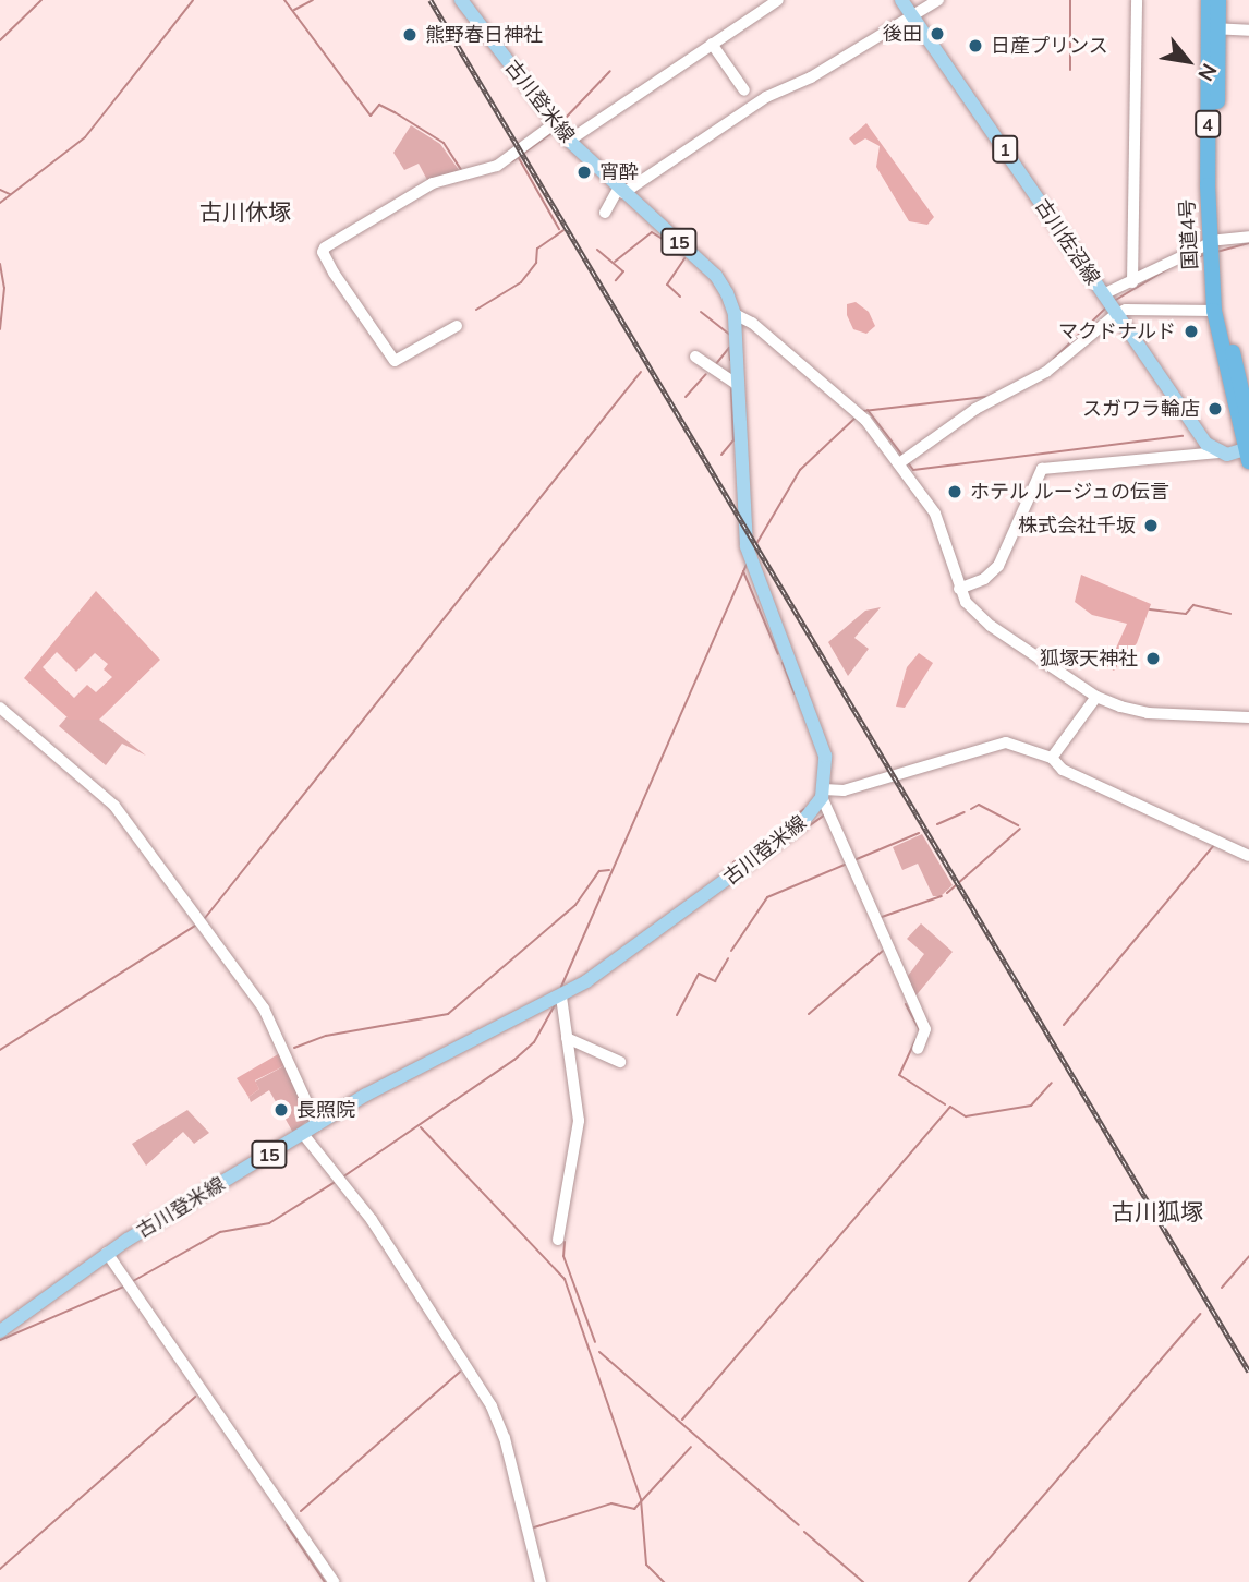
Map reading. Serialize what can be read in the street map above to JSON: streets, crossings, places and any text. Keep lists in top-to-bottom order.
{
  "streets": {
    "highway": ["4", "国道4号"],
    "main road": [
      "古川登米線",
      "1",
      "15",
      "古川佐沼線"
    ]
  },
  "districts": ["古川休塚", "古川狐塚"],
  "places": [
    "後田",
    "熊野春日神社",
    "日産プリンス",
    "宵酔",
    "マクドナルド",
    "スガワラ輪店",
    "ホテル ルージュの伝言",
    "株式会社千坂",
    "狐塚天神社",
    "長照院"
  ],
  "north": "bottom right"
}
